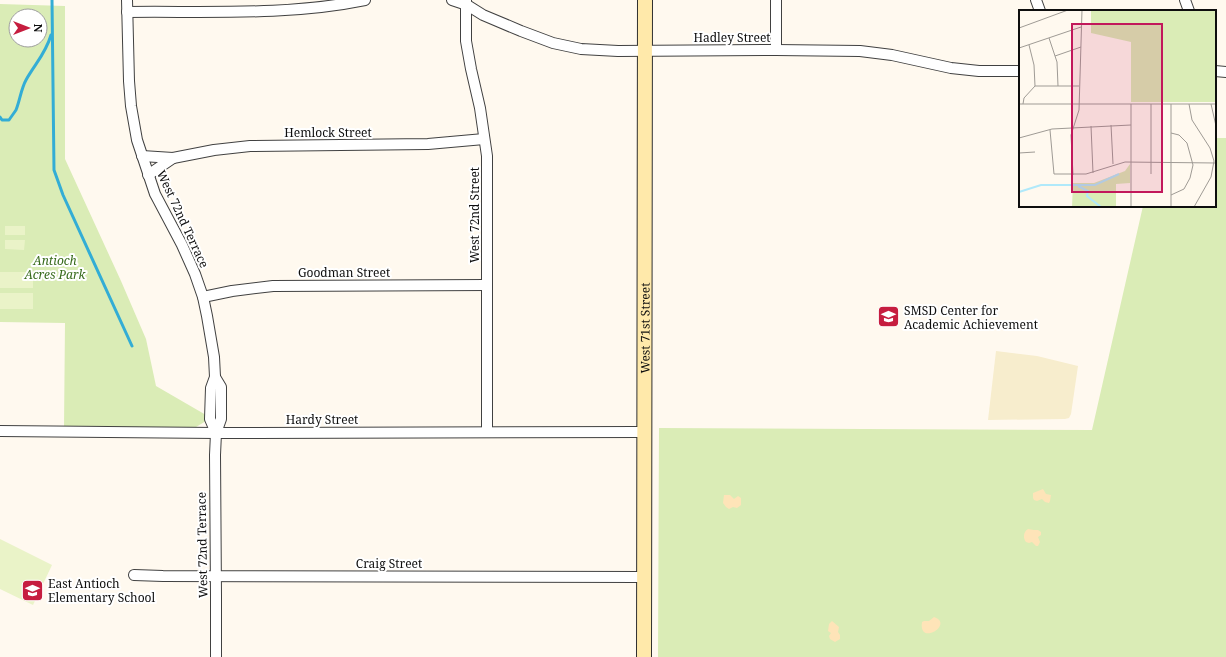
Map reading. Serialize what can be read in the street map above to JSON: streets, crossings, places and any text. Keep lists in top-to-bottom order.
{
  "streets": {
    "street": [
      "Hadley Street",
      "Hemlock Street",
      "West 72nd Street",
      "West 72nd Terrace",
      "Goodman Street",
      "West 71st Street",
      "Hardy Street",
      "Craig Street"
    ]
  },
  "crossings": [
    ["Hadley Street", "West 72nd Street"],
    ["Hadley Street", "West 71st Street"],
    ["Hemlock Street", "West 72nd Street"],
    ["Hemlock Street", "West 72nd Terrace"],
    ["West 72nd Street", "Goodman Street"],
    ["West 72nd Street", "Hardy Street"],
    ["West 72nd Terrace", "Goodman Street"],
    ["West 72nd Terrace", "Hardy Street"],
    ["West 72nd Terrace", "Craig Street"],
    ["West 71st Street", "Hardy Street"],
    ["West 71st Street", "Craig Street"]
  ],
  "parks": ["Antioch Acres Park"],
  "places": {
    "school or university": ["SMSD Center for Academic Achievement", "East Antioch Elementary School"]
  },
  "north": "right"
}
